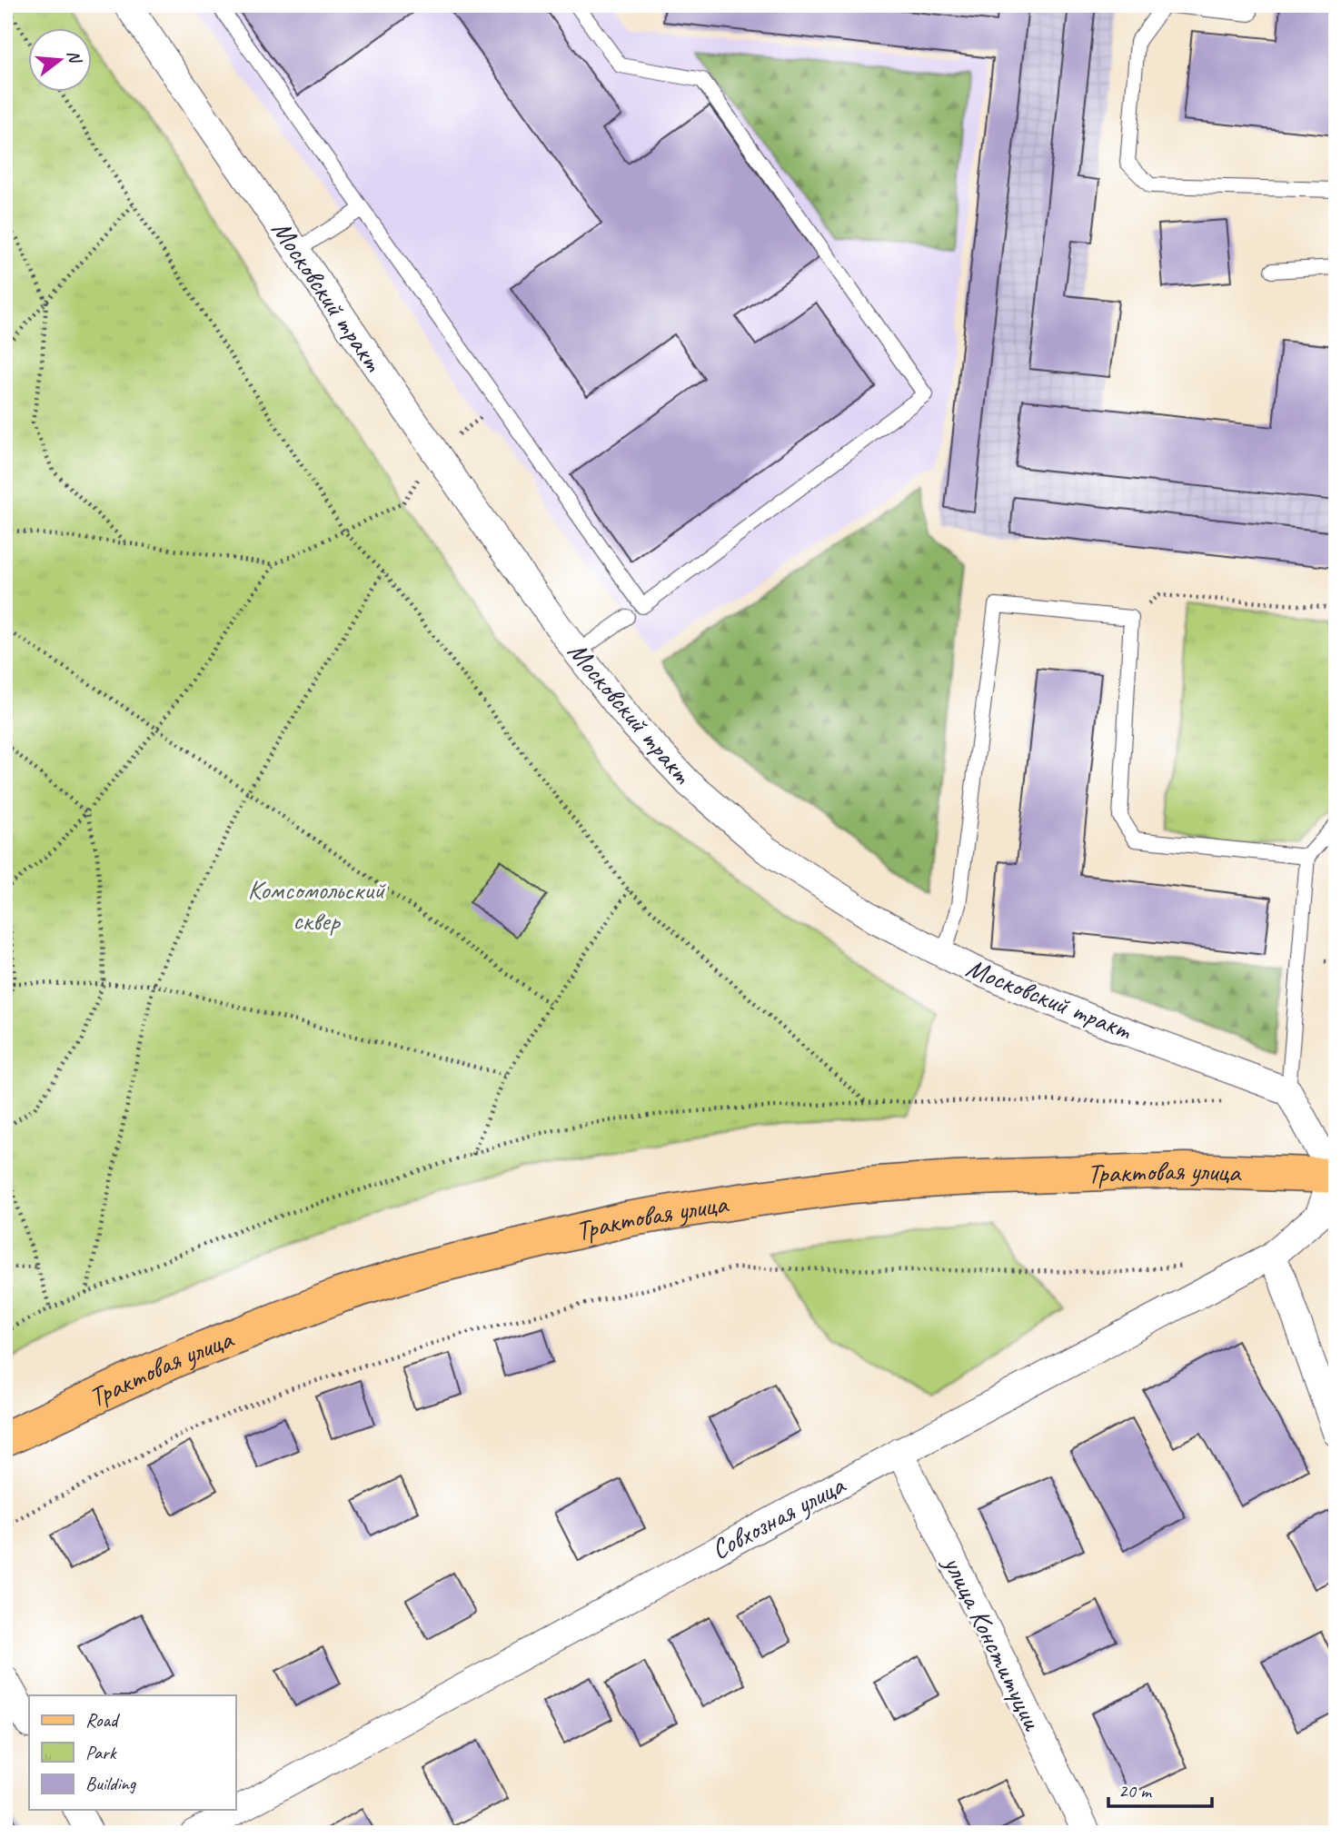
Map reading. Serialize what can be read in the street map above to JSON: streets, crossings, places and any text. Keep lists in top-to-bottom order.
{
  "streets": {
    "main road": ["Трактовая улица"],
    "street": ["Московский тракт", "Совхозная улица", "улица Конституции"]
  },
  "crossings": [
    ["Трактовая улица", "Совхозная улица"],
    ["Совхозная улица", "улица Конституции"]
  ],
  "parks": ["Комсомольский сквер"],
  "legend": ["Road", "Park", "Building"],
  "scale_bar": "20 m",
  "north": "right"
}
